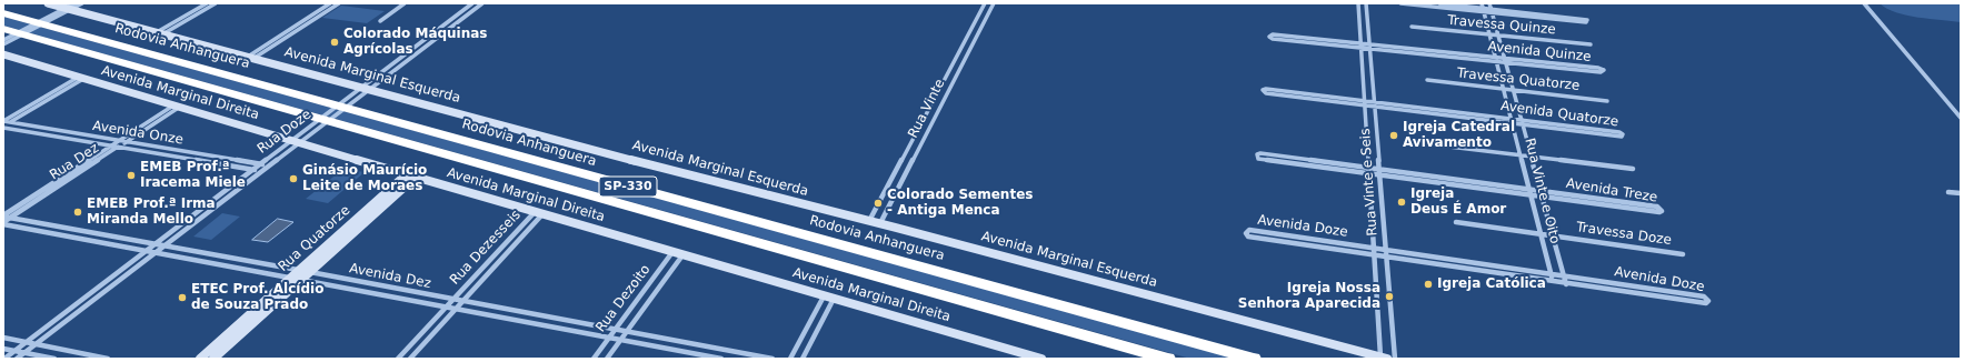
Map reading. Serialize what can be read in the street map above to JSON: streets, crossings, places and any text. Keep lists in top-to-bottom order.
{
  "streets": {
    "highway": ["Rodovia Anhanguera", "SP-330"],
    "main road": ["Avenida Marginal Esquerda", "Avenida Marginal Direita", "Rua Quatorze"],
    "street": [
      "Travessa Quinze",
      "Avenida Quinze",
      "Travessa Quatorze",
      "Rua Vinte",
      "Avenida Quatorze",
      "Rua Doze",
      "Avenida Onze",
      "Rua Dez",
      "Rua Vinte e Seis",
      "Rua Vinte e Oito",
      "Avenida Treze",
      "Avenida Doze",
      "Travessa Doze",
      "Rua Dezesseis",
      "Avenida Dez",
      "Rua Dezoito"
    ]
  },
  "crossings": [
    ["Travessa Quinze", "Rua Vinte e Oito"],
    ["Avenida Quinze", "Rua Vinte e Seis"],
    ["Avenida Quinze", "Rua Vinte e Oito"],
    ["Avenida Marginal Esquerda", "Rua Vinte"],
    ["Avenida Marginal Esquerda", "Rua Doze"],
    ["Avenida Marginal Esquerda", "Rua Vinte e Seis"],
    ["Travessa Quatorze", "Rua Vinte e Oito"],
    ["Avenida Marginal Direita", "Rua Doze"],
    ["Avenida Marginal Direita", "Rua Dez"],
    ["Avenida Marginal Direita", "Rua Quatorze"],
    ["Avenida Marginal Direita", "Rua Dezesseis"],
    ["Avenida Marginal Direita", "Rua Dezoito"],
    ["Avenida Quatorze", "Rua Vinte e Seis"],
    ["Avenida Quatorze", "Rua Vinte e Oito"],
    ["Rua Doze", "Avenida Onze"],
    ["Rua Doze", "Avenida Dez"],
    ["Avenida Onze", "Rua Dez"],
    ["Rua Dez", "Avenida Dez"],
    ["Rua Vinte e Seis", "Avenida Treze"],
    ["Rua Vinte e Seis", "Avenida Doze"],
    ["Rua Vinte e Oito", "Avenida Treze"],
    ["Rua Vinte e Oito", "Avenida Doze"],
    ["Rua Vinte e Oito", "Travessa Doze"],
    ["Rua Quatorze", "Avenida Dez"],
    ["Rua Dezesseis", "Avenida Dez"],
    ["Avenida Dez", "Rua Dezoito"]
  ],
  "places": [
    "Colorado Máquinas Agrícolas",
    "Igreja Catedral Avivamento",
    "EMEB Prof.ª Iracema Miele",
    "Ginásio Maurício Leite de Moraes",
    "Igreja Deus É Amor",
    "Colorado Sementes - Antiga Menca",
    "EMEB Prof.ª Irma Miranda Mello",
    "Igreja Católica",
    "Igreja Nossa Senhora Aparecida",
    "ETEC Prof. Alcídio de Souza Prado"
  ]
}
